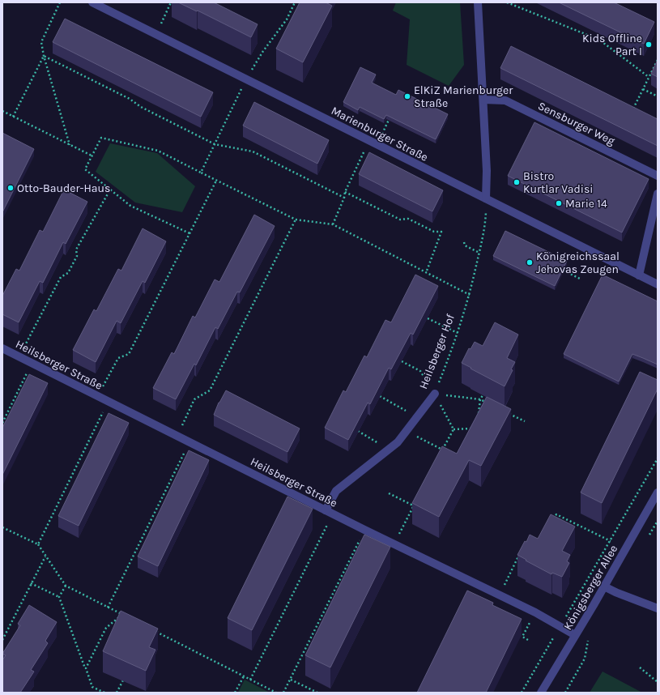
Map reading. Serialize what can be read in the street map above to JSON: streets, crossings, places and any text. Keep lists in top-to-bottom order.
{
  "streets": {
    "street": [
      "Sensburger Weg",
      "Marienburger Straße",
      "Heilsberger Hof",
      "Heilsberger Straße",
      "Königsberger Allee"
    ]
  },
  "crossings": [
    ["Marienburger Straße", "Heilsberger Hof"],
    ["Heilsberger Hof", "Heilsberger Straße"],
    ["Heilsberger Straße", "Königsberger Allee"]
  ],
  "places": [
    "Kids Offline Part I",
    "ElKiZ Marienburger Straße",
    "Bistro Kurtlar Vadisi",
    "Otto-Bauder-Haus",
    "Marie 14",
    "Königreichssaal Jehovas Zeugen"
  ]
}
